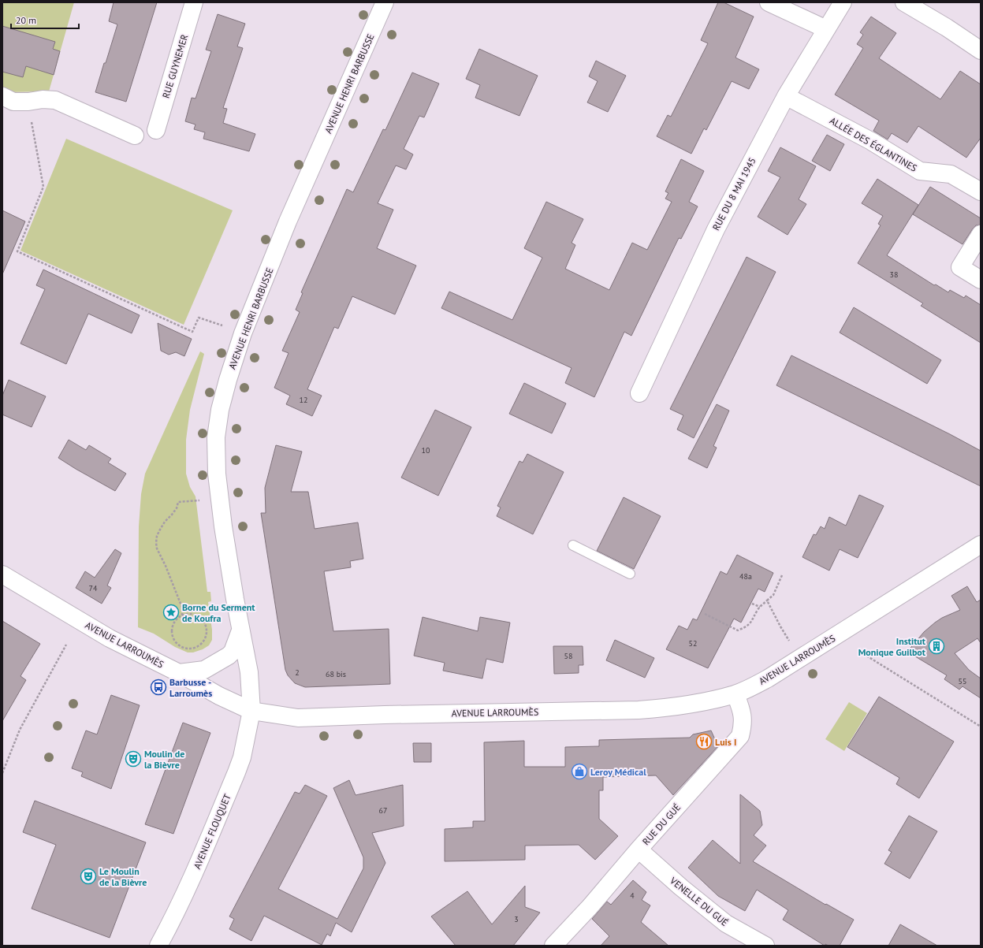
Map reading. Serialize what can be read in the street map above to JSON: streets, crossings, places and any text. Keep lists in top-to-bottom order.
{
  "streets": {
    "main road": [
      "RUE GUYNEMER",
      "AVENUE HENRI BARBUSSE",
      "ALLÉE DES ÉGLANTINES",
      "RUE DU 8 MAI 1945",
      "AVENUE LARROUMÈS",
      "RUE DU GUÉ",
      "AVENUE FLOUQUET",
      "VENELLE DU GUÉ"
    ]
  },
  "crossings": [
    ["AVENUE HENRI BARBUSSE", "AVENUE LARROUMÈS"],
    ["AVENUE HENRI BARBUSSE", "AVENUE FLOUQUET"],
    ["ALLÉE DES ÉGLANTINES", "RUE DU 8 MAI 1945"],
    ["AVENUE LARROUMÈS", "RUE DU GUÉ"],
    ["AVENUE LARROUMÈS", "AVENUE FLOUQUET"],
    ["RUE DU GUÉ", "VENELLE DU GUÉ"]
  ],
  "places": {
    "place": ["Borne du Serment de Koufra"],
    "building": ["Institut Monique Guilbot"],
    "bus stop": ["Barbusse - Larroumès"],
    "restaurant": ["Luis I"],
    "theatre": ["Moulin de la Bièvre", "Le Moulin de la Bièvre"],
    "shop": ["Leroy Médical"]
  },
  "house_numbers": [
    "38",
    "12",
    "10",
    "48a",
    "74",
    "52",
    "58",
    "2",
    "68 bis",
    "55",
    "67",
    "4",
    "3"
  ],
  "scale_bar": "20 m"
}
